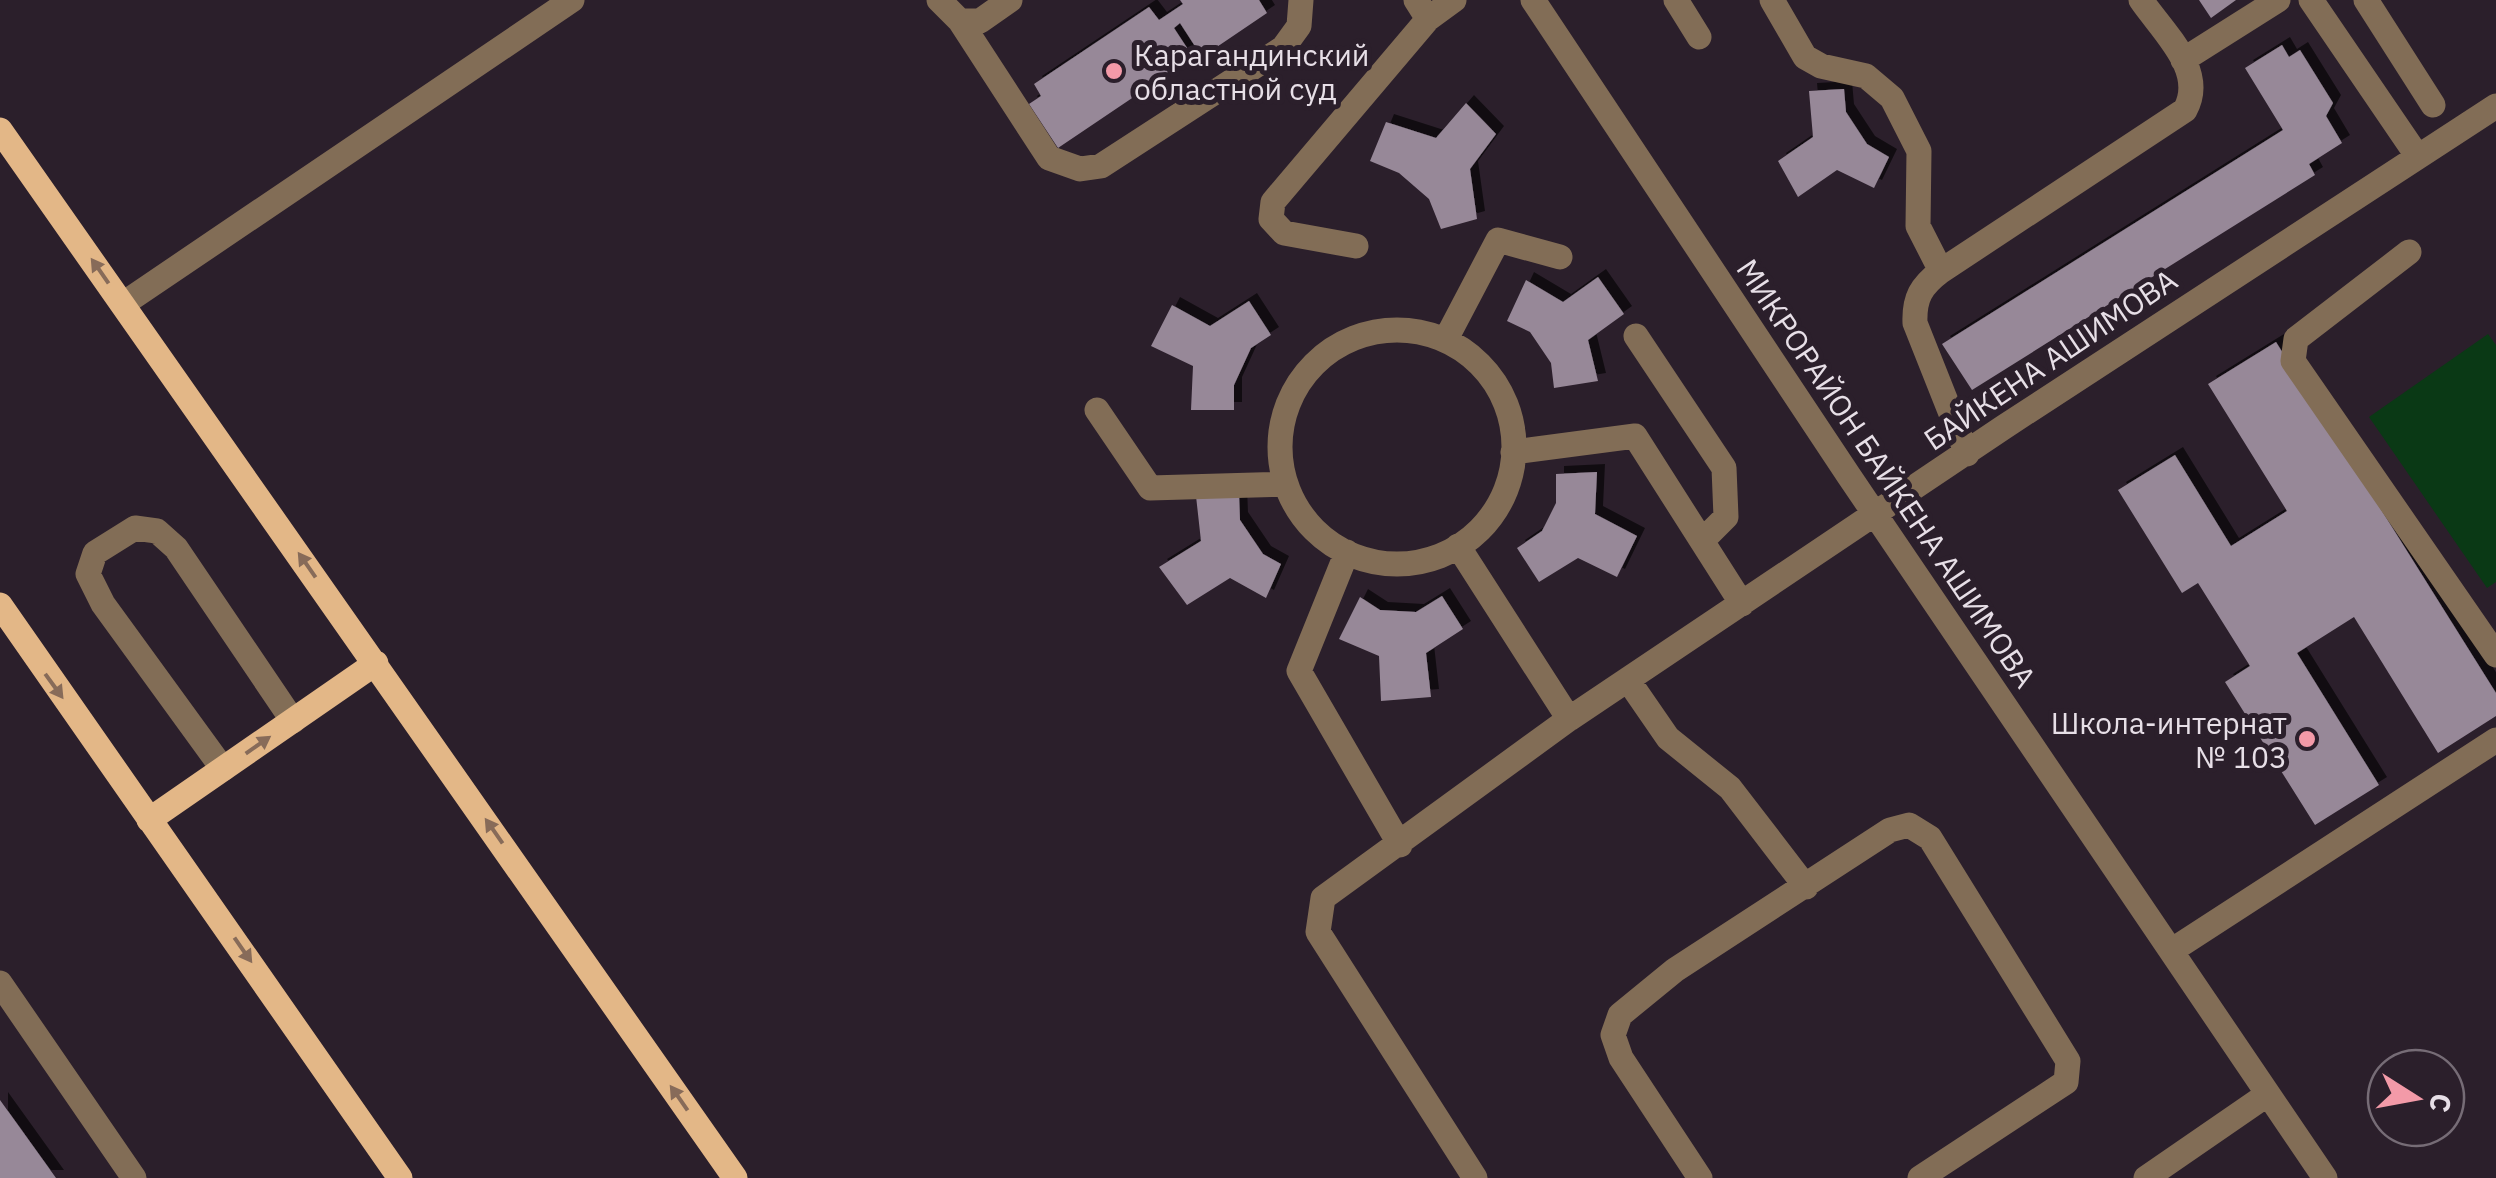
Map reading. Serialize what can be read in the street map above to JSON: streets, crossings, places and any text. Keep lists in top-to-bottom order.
{
  "streets": {
    "street": ["БАЙКЕНА АШИМОВА", "МИКРОРАЙОН БАЙКЕНА АШИМОВА"]
  },
  "crossings": [
    ["БАЙКЕНА АШИМОВА", "МИКРОРАЙОН БАЙКЕНА АШИМОВА"]
  ],
  "places": ["Карагандинский областной суд", "Школа-интернат № 103"],
  "north": "right"
}
